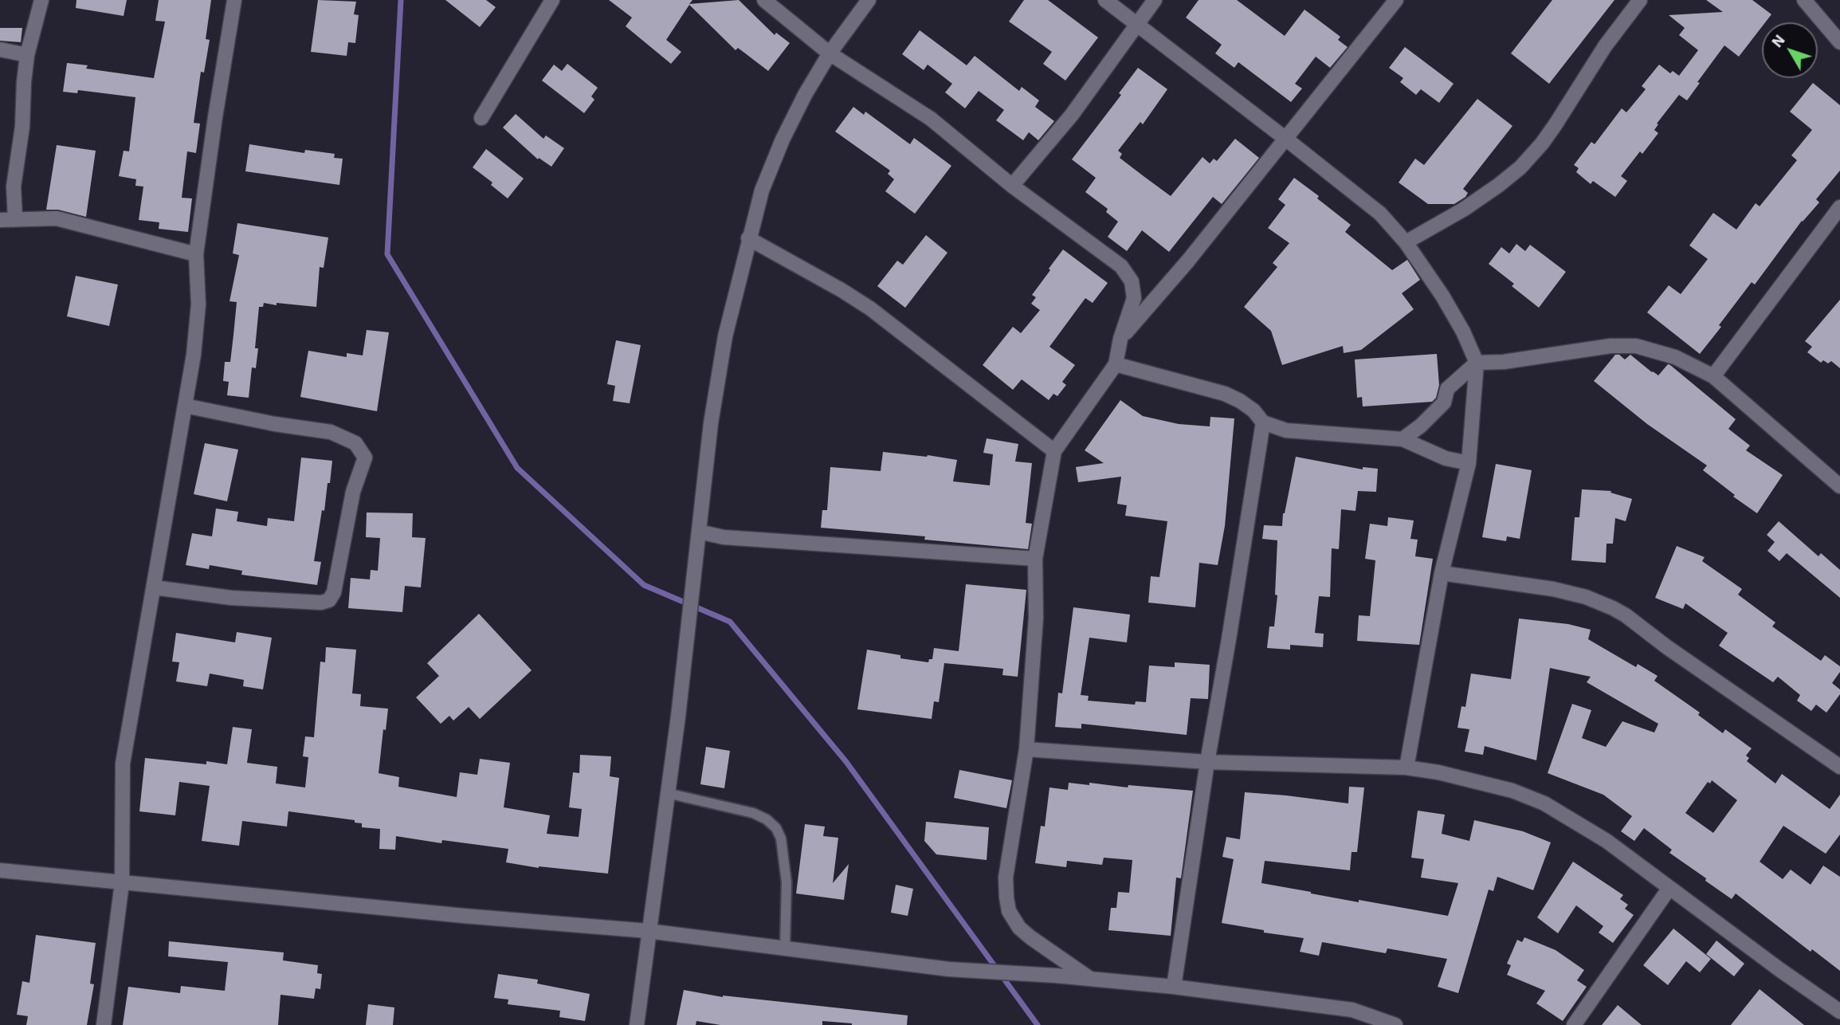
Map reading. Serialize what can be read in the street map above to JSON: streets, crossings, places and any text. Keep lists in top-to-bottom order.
{
  "north": "top left"
}
